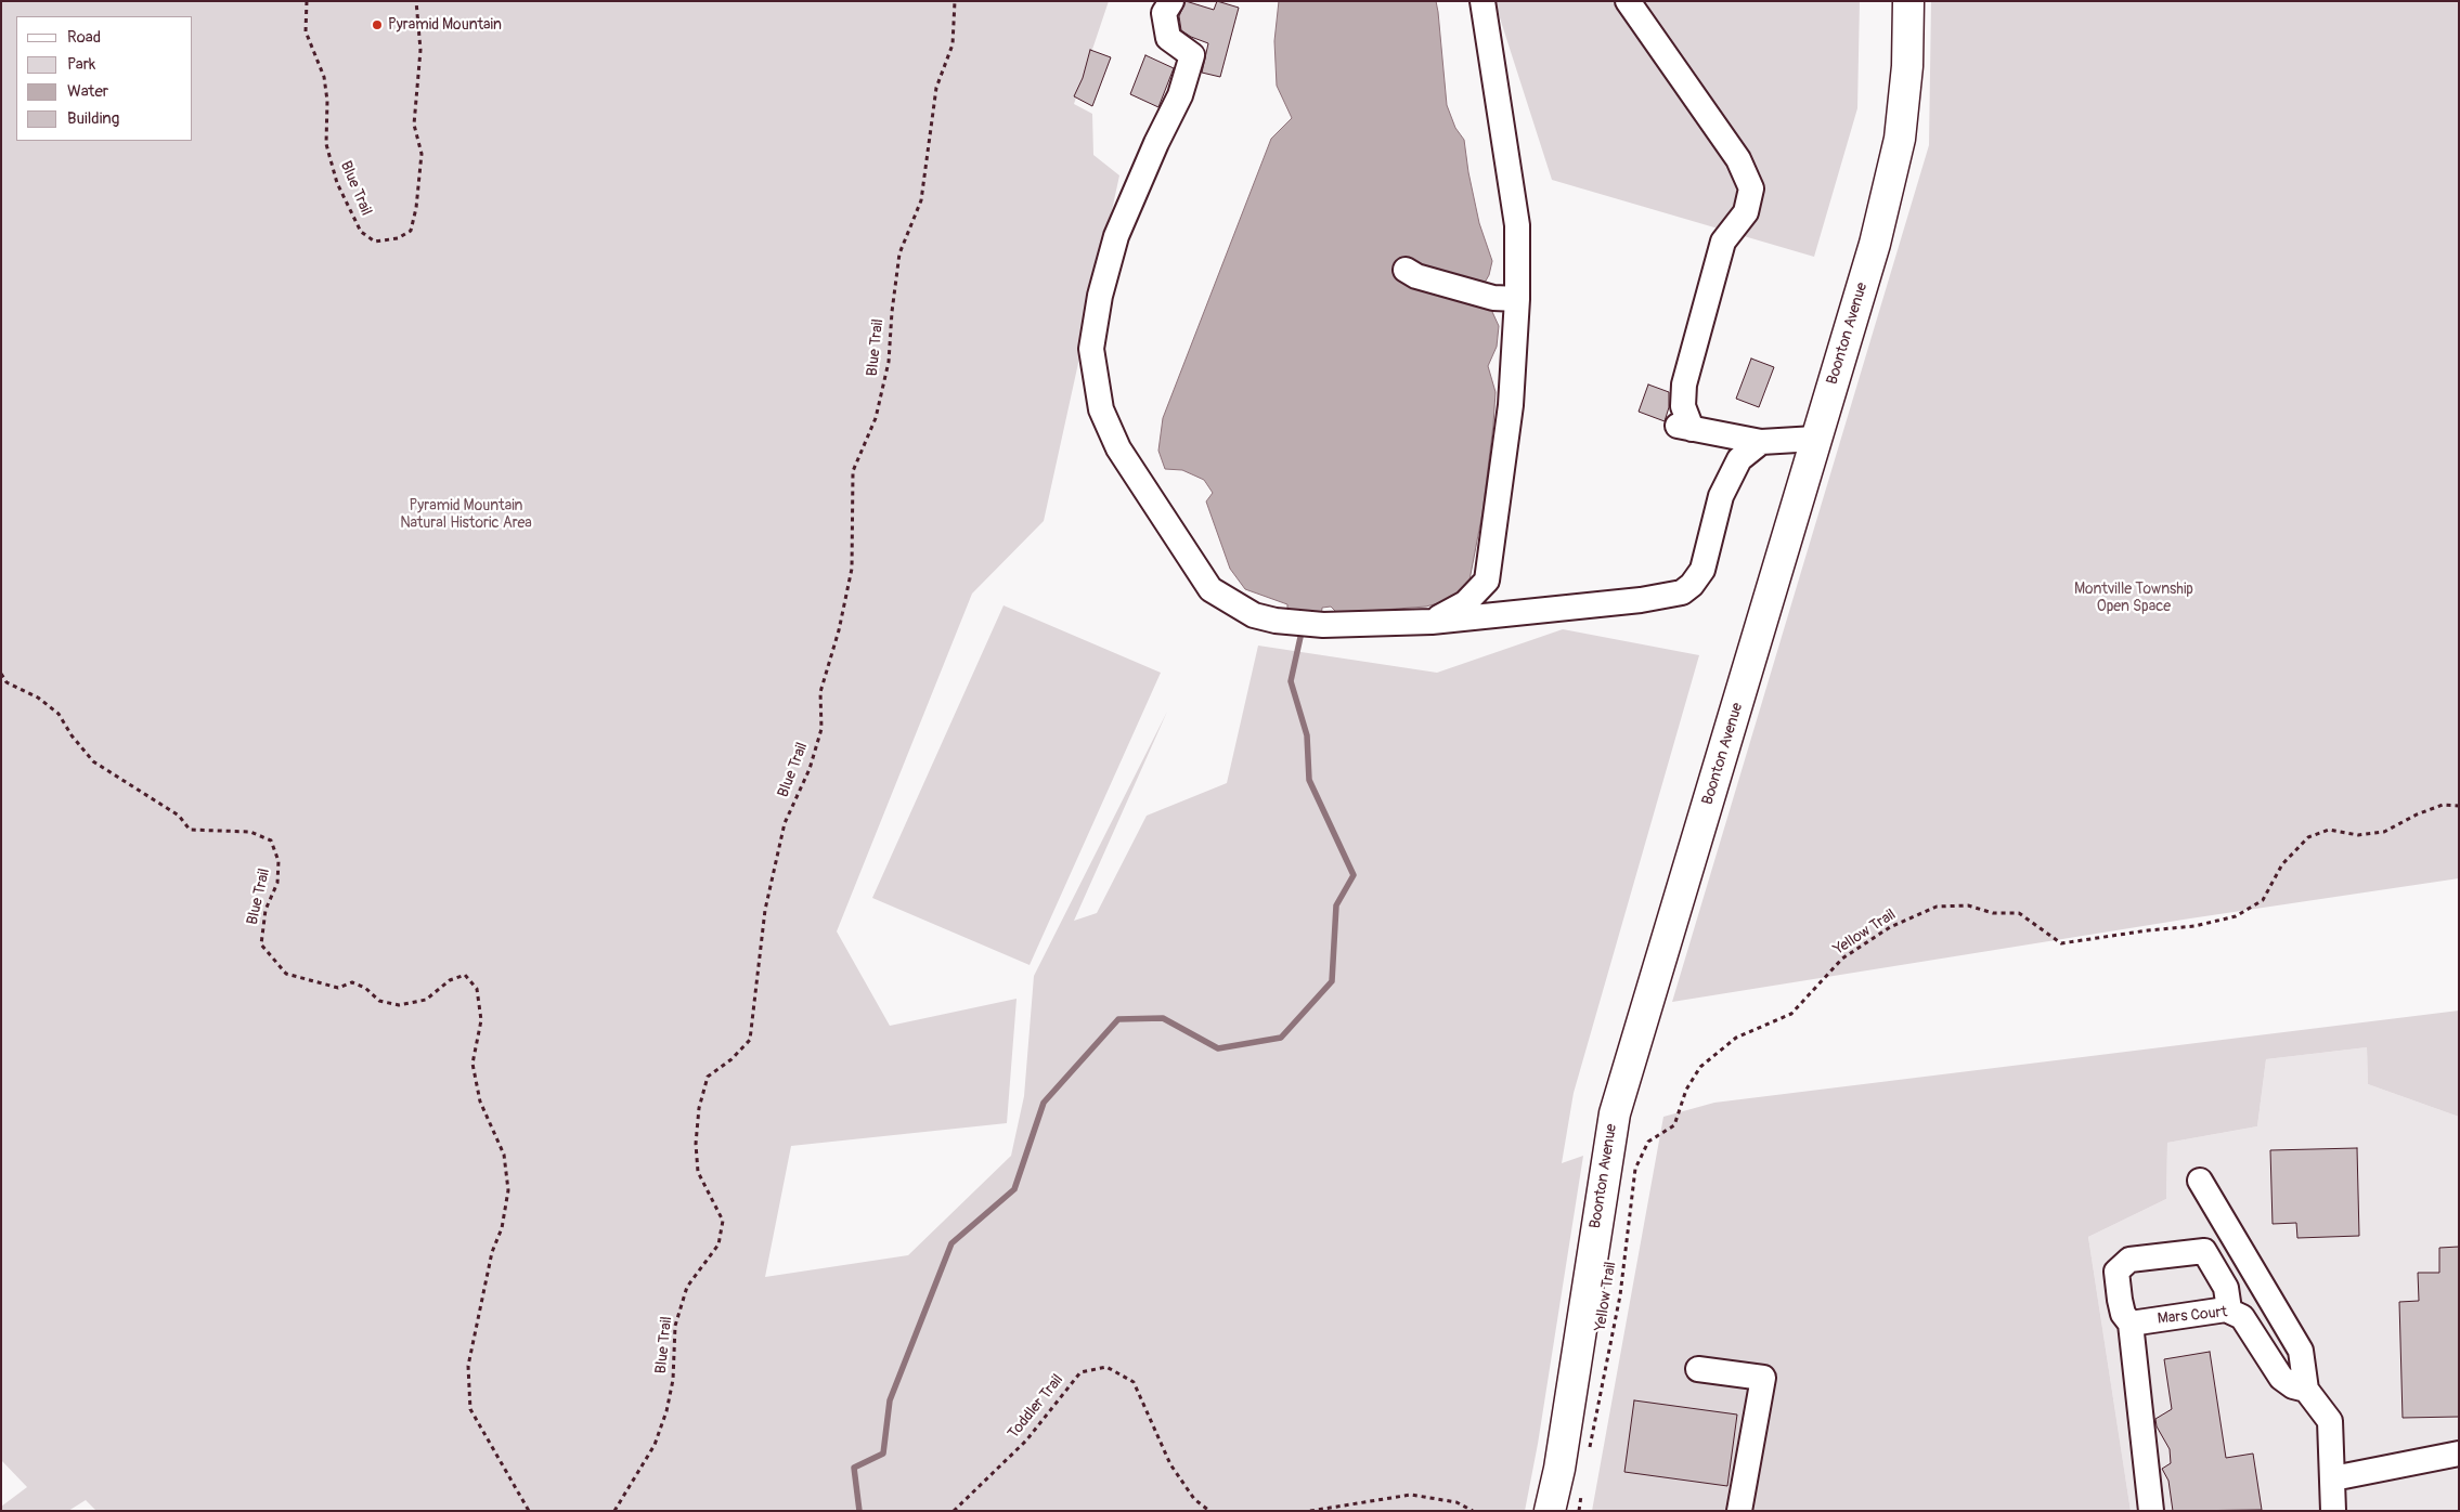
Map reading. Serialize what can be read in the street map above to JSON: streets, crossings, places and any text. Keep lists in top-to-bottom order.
{
  "streets": {
    "main road": ["Boonton Avenue"],
    "lane": ["Mars Court"],
    "path": ["Blue Trail", "Yellow Trail", "Toddler Trail"]
  },
  "parks": ["Pyramid Mountain Natural Historic Area", "Montville Township Open Space"],
  "places": ["Pyramid Mountain"],
  "legend": [
    "Road",
    "Park",
    "Water",
    "Building"
  ]
}
